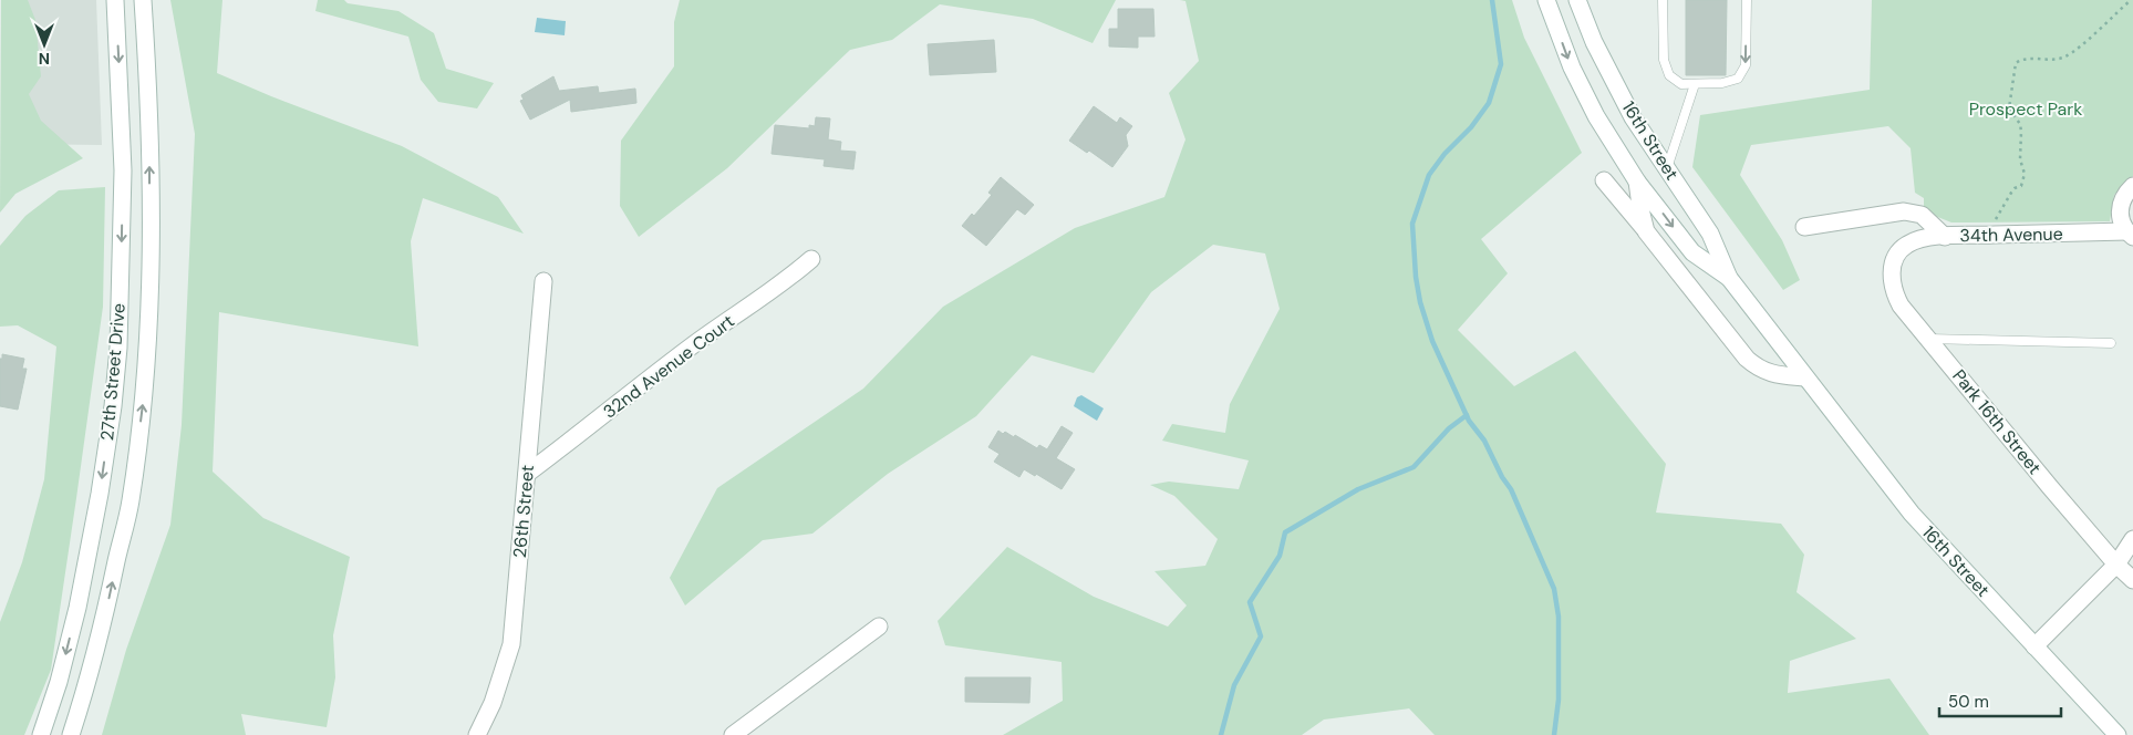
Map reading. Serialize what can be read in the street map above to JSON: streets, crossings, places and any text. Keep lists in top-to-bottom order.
{
  "streets": {
    "street": [
      "16th Street",
      "34th Avenue",
      "32nd Avenue Court",
      "27th Street Drive",
      "Park 16th Street",
      "26th Street"
    ]
  },
  "crossings": [
    ["34th Avenue", "Park 16th Street"],
    ["32nd Avenue Court", "26th Street"]
  ],
  "parks": ["Prospect Park"],
  "scale_bar": "50 m",
  "north": "bottom"
}
